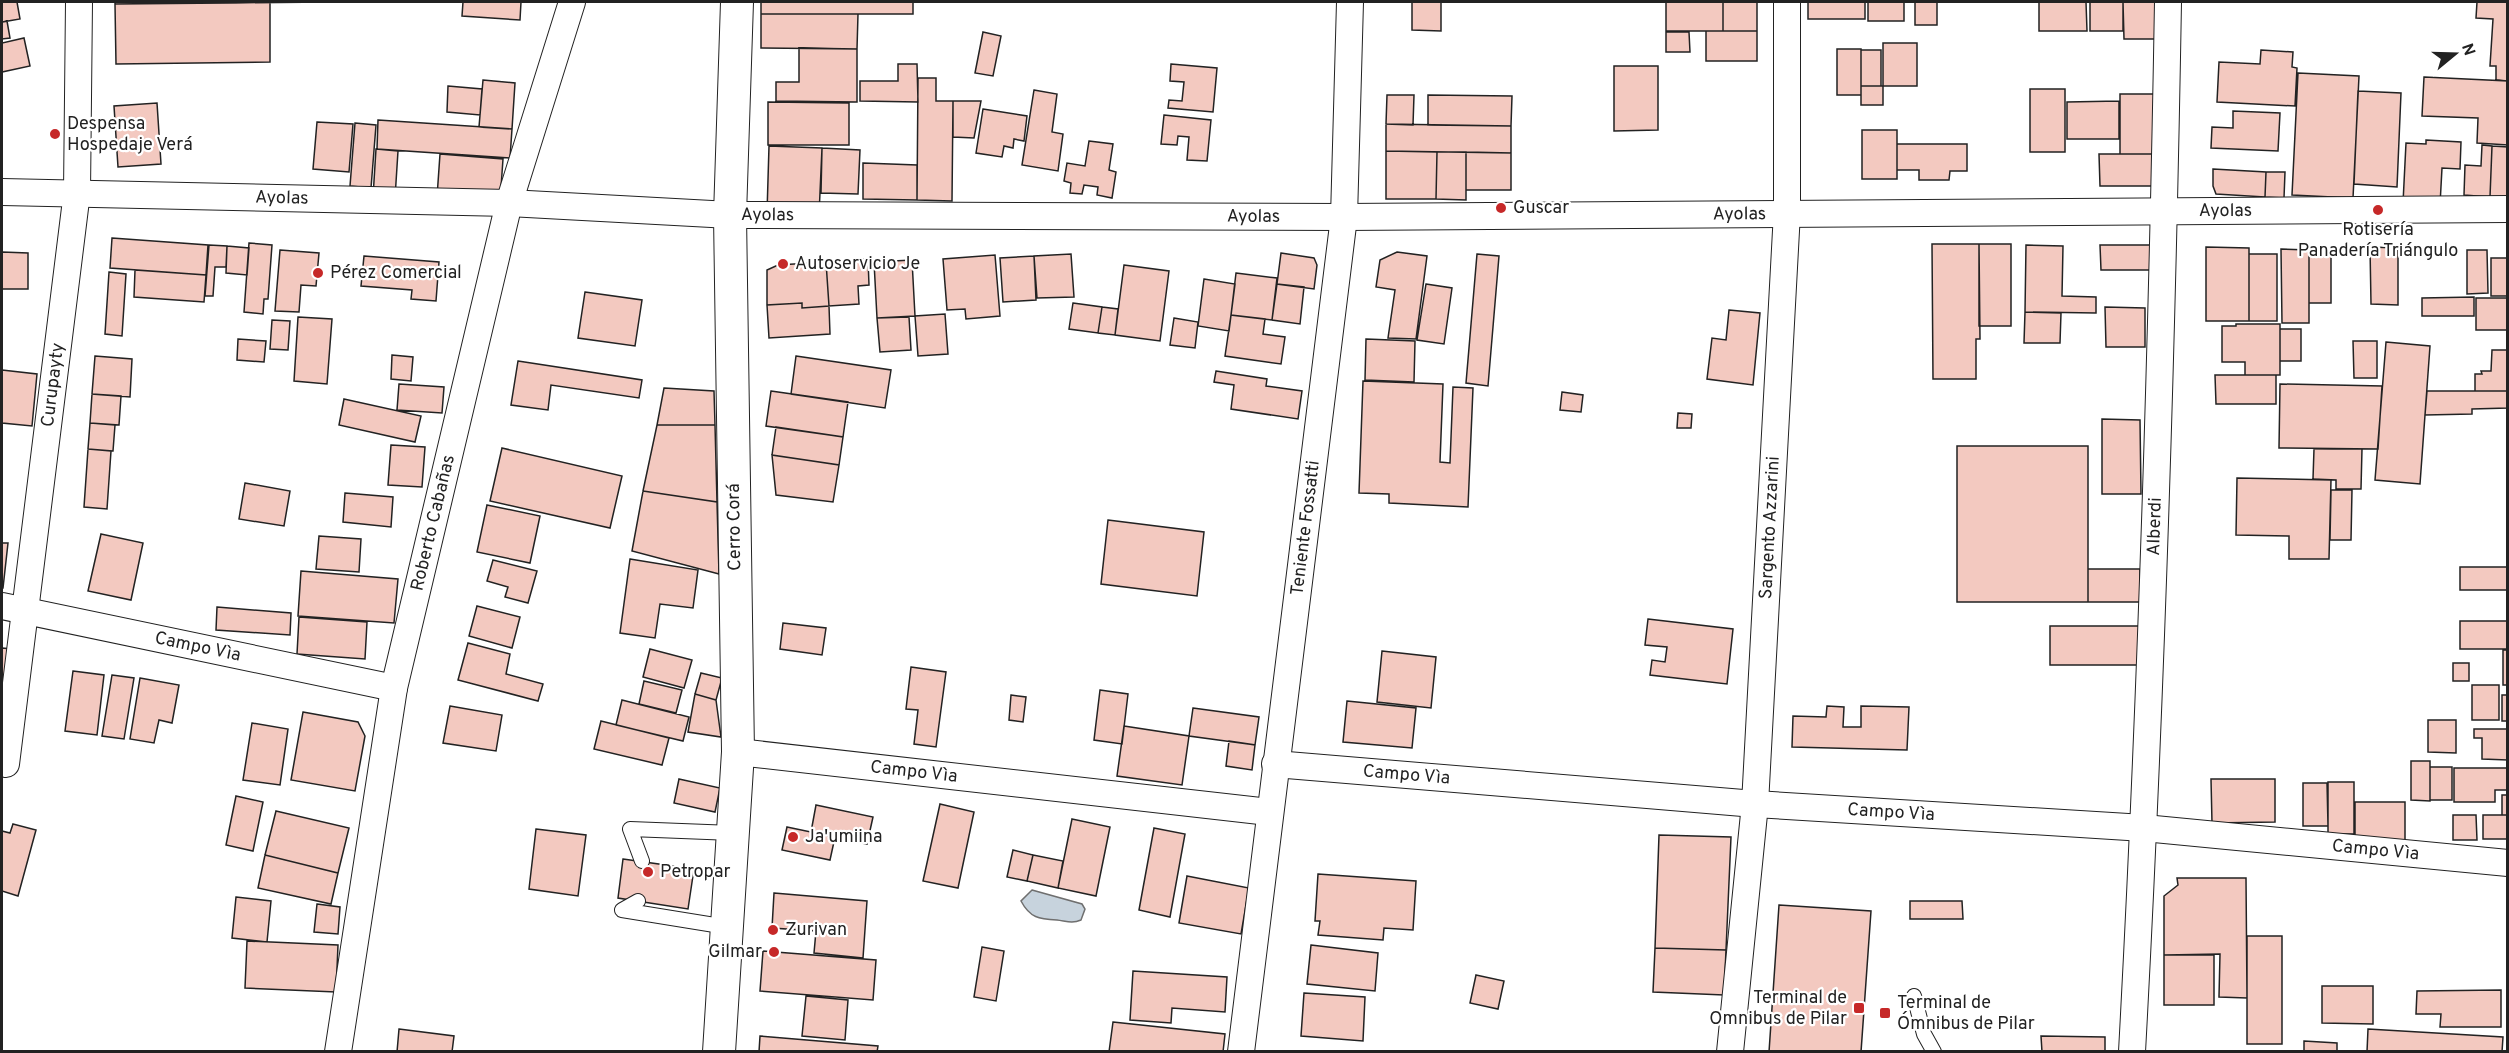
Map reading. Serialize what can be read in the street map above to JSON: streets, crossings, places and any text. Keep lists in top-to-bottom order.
{
  "streets": {
    "street": [
      "Ayolas",
      "Curupayty",
      "Roberto Cabañas",
      "Cerro Corá",
      "Teniente Fossatti",
      "Sargento Azzarini",
      "Alberdi",
      "Campo Vìa"
    ]
  },
  "crossings": [
    ["Ayolas", "Curupayty"],
    ["Ayolas", "Roberto Cabañas"],
    ["Ayolas", "Cerro Corá"],
    ["Ayolas", "Teniente Fossatti"],
    ["Ayolas", "Sargento Azzarini"],
    ["Ayolas", "Alberdi"],
    ["Curupayty", "Campo Vìa"],
    ["Roberto Cabañas", "Campo Vìa"],
    ["Cerro Corá", "Campo Vìa"],
    ["Teniente Fossatti", "Campo Vìa"],
    ["Sargento Azzarini", "Campo Vìa"],
    ["Alberdi", "Campo Vìa"]
  ],
  "places": {
    "other": [
      "Despensa Hospedaje Verá",
      "Guscar",
      "Rotisería Panadería Triángulo",
      "Autoservicio Je",
      "Pérez Comercial",
      "Ja'umiina",
      "Petropar",
      "Zurivan",
      "Gilmar"
    ],
    "transit": ["Terminal de Omnibus de Pilar", "Terminal de Ómnibus de Pilar"]
  },
  "north": "right"
}
